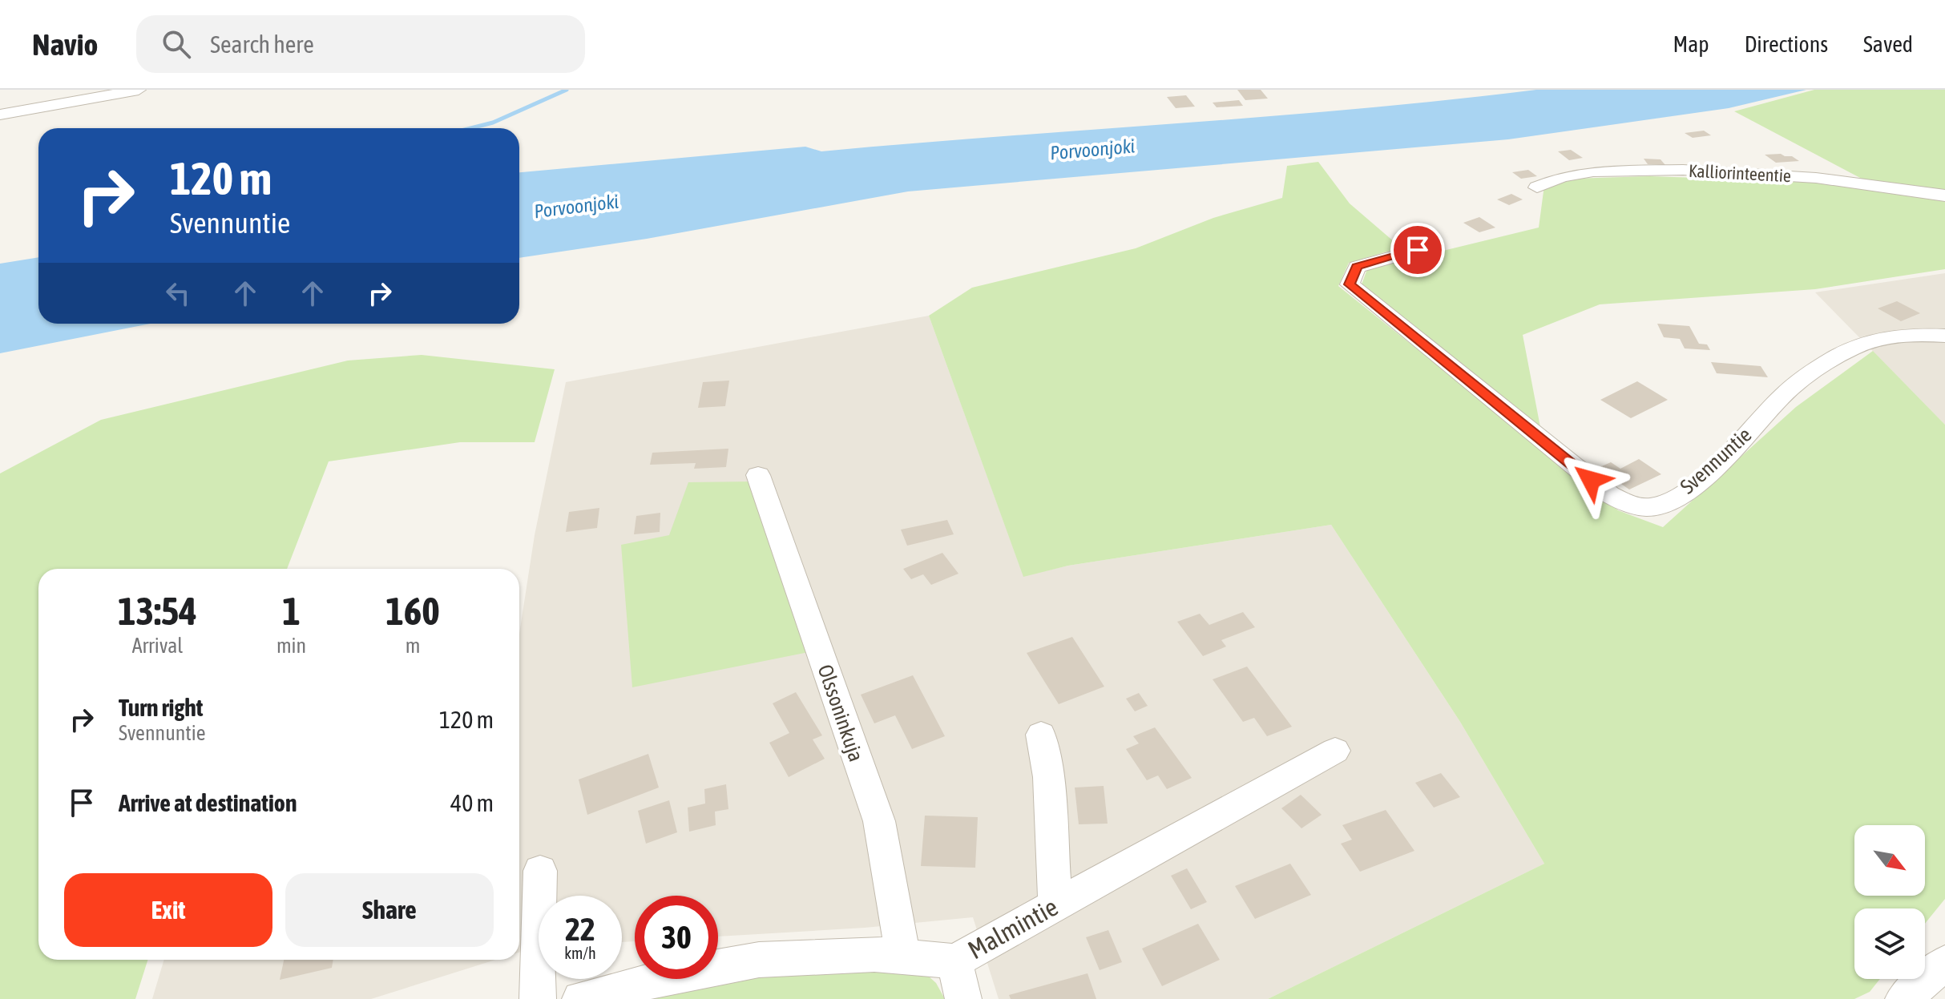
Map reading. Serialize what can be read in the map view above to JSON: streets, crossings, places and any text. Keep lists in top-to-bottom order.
{
  "streets": {
    "street": [
      "Kalliorinteentie",
      "Svennuntie",
      "Olssoninkuja",
      "Malmintie"
    ]
  },
  "crossings": [
    ["Olssoninkuja", "Malmintie"]
  ],
  "water": ["Porvoonjoki"],
  "north": "bottom right",
  "page": {
    "header": "Navio",
    "search": "Search here",
    "nav": ["Map", "Directions", "Saved"],
    "turn": ["120 m", "Svennuntie"],
    "eta": [
      "13:54",
      "Arrival",
      "1",
      "min",
      "160",
      "m"
    ],
    "list": [
      {
        "name": "Turn right",
        "note": "Svennuntie",
        "value": "120 m"
      },
      {
        "name": "Arrive at destination",
        "value": "40 m"
      }
    ],
    "buttons": ["Exit", "Share"],
    "speed": "22 km/h",
    "limit": "30"
  }
}
